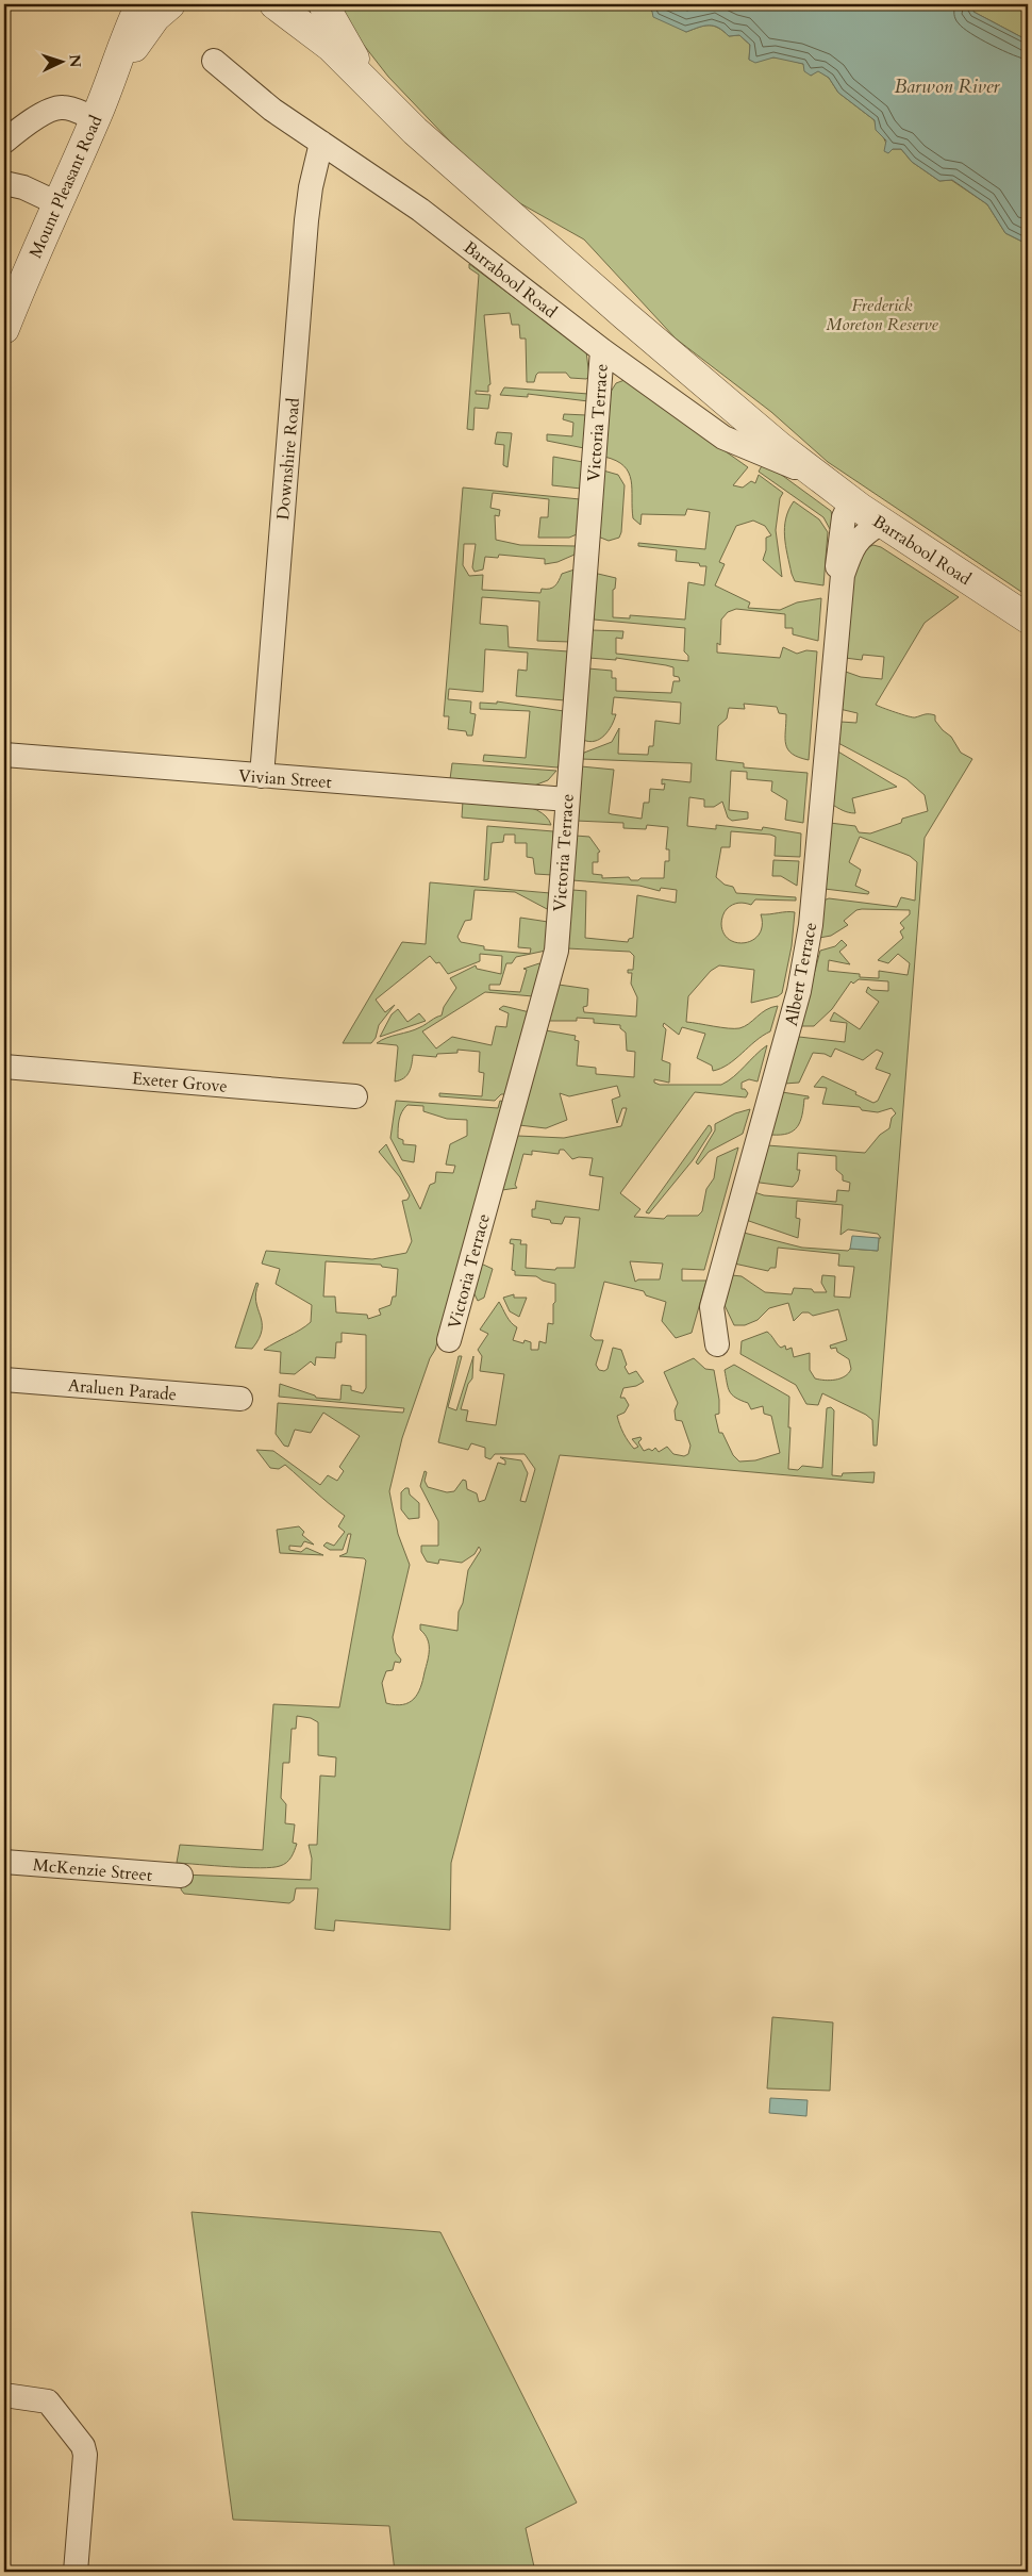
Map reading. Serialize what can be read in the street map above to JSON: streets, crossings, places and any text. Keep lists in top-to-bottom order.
{
  "streets": {
    "street": [
      "Mount Pleasant Road",
      "Barrabool Road",
      "Victoria Terrace",
      "Downshire Road",
      "Vivian Street",
      "Albert Terrace",
      "Exeter Grove",
      "Araluen Parade",
      "McKenzie Street"
    ]
  },
  "crossings": [
    ["Barrabool Road", "Victoria Terrace"],
    ["Barrabool Road", "Downshire Road"],
    ["Barrabool Road", "Albert Terrace"],
    ["Victoria Terrace", "Vivian Street"],
    ["Downshire Road", "Vivian Street"]
  ],
  "water": ["Barwon River"],
  "parks": ["Frederick Moreton Reserve"],
  "north": "right"
}
